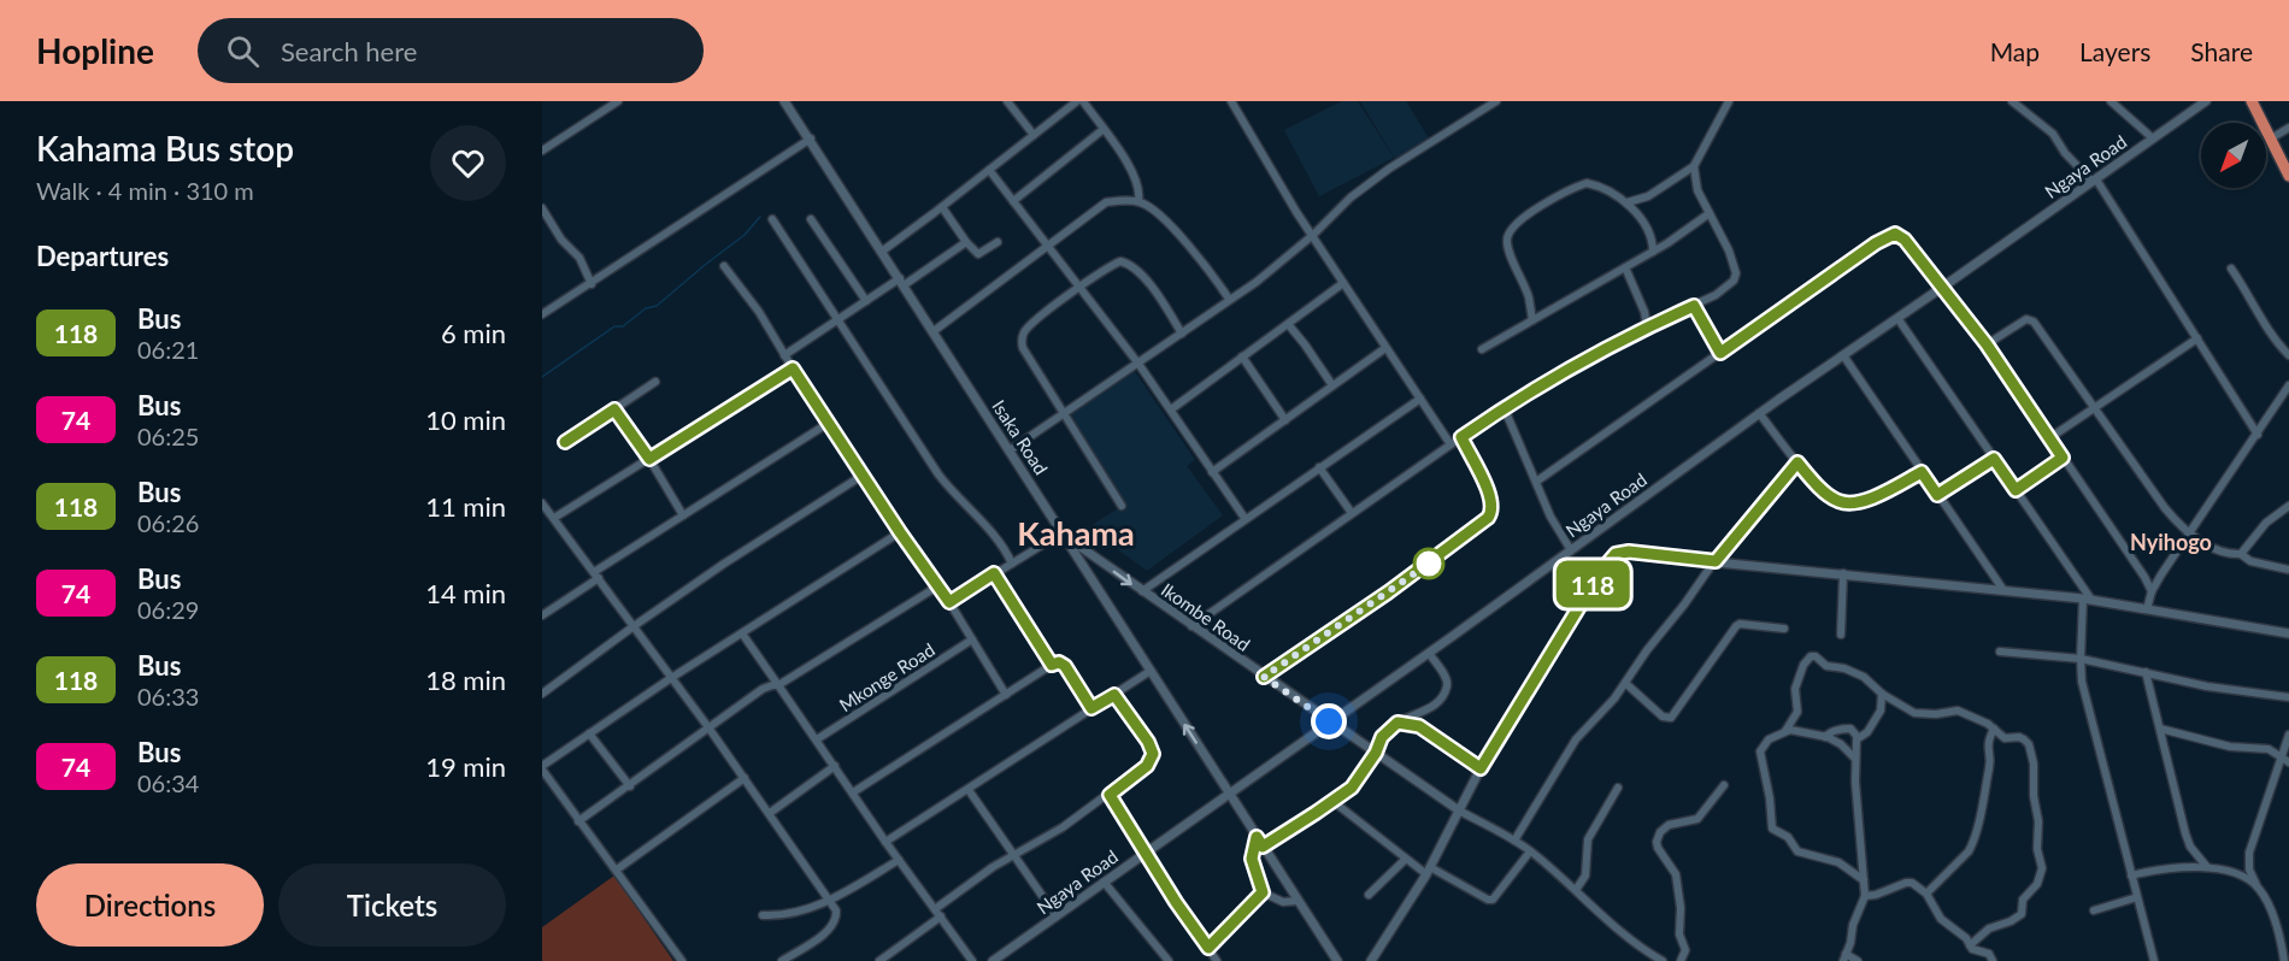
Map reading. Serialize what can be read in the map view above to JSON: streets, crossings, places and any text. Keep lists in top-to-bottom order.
{
  "streets": {
    "street": [
      "Ngaya Road",
      "Isaka Road",
      "Ikombe Road",
      "Mkonge Road"
    ]
  },
  "crossings": [
    ["Ngaya Road", "Isaka Road"],
    ["Ngaya Road", "Ikombe Road"],
    ["Isaka Road", "Ikombe Road"]
  ],
  "districts": ["Kahama", "Nyihogo"],
  "lines": ["bus line 118"],
  "north": "bottom left",
  "page": {
    "header": "Hopline",
    "search": "Search here",
    "nav": ["Map", "Layers", "Share"],
    "heading": [
      ["Kahama Bus stop", "Walk · 4 min · 310 m"],
      "Departures"
    ],
    "on_map": "118",
    "list": [
      {
        "mark": "118",
        "name": "Bus",
        "note": "06:21",
        "value": "6 min"
      },
      {
        "mark": "74",
        "name": "Bus",
        "note": "06:25",
        "value": "10 min"
      },
      {
        "mark": "118",
        "name": "Bus",
        "note": "06:26",
        "value": "11 min"
      },
      {
        "mark": "74",
        "name": "Bus",
        "note": "06:29",
        "value": "14 min"
      },
      {
        "mark": "118",
        "name": "Bus",
        "note": "06:33",
        "value": "18 min"
      },
      {
        "mark": "74",
        "name": "Bus",
        "note": "06:34",
        "value": "19 min"
      }
    ],
    "buttons": ["Directions", "Tickets"]
  }
}
